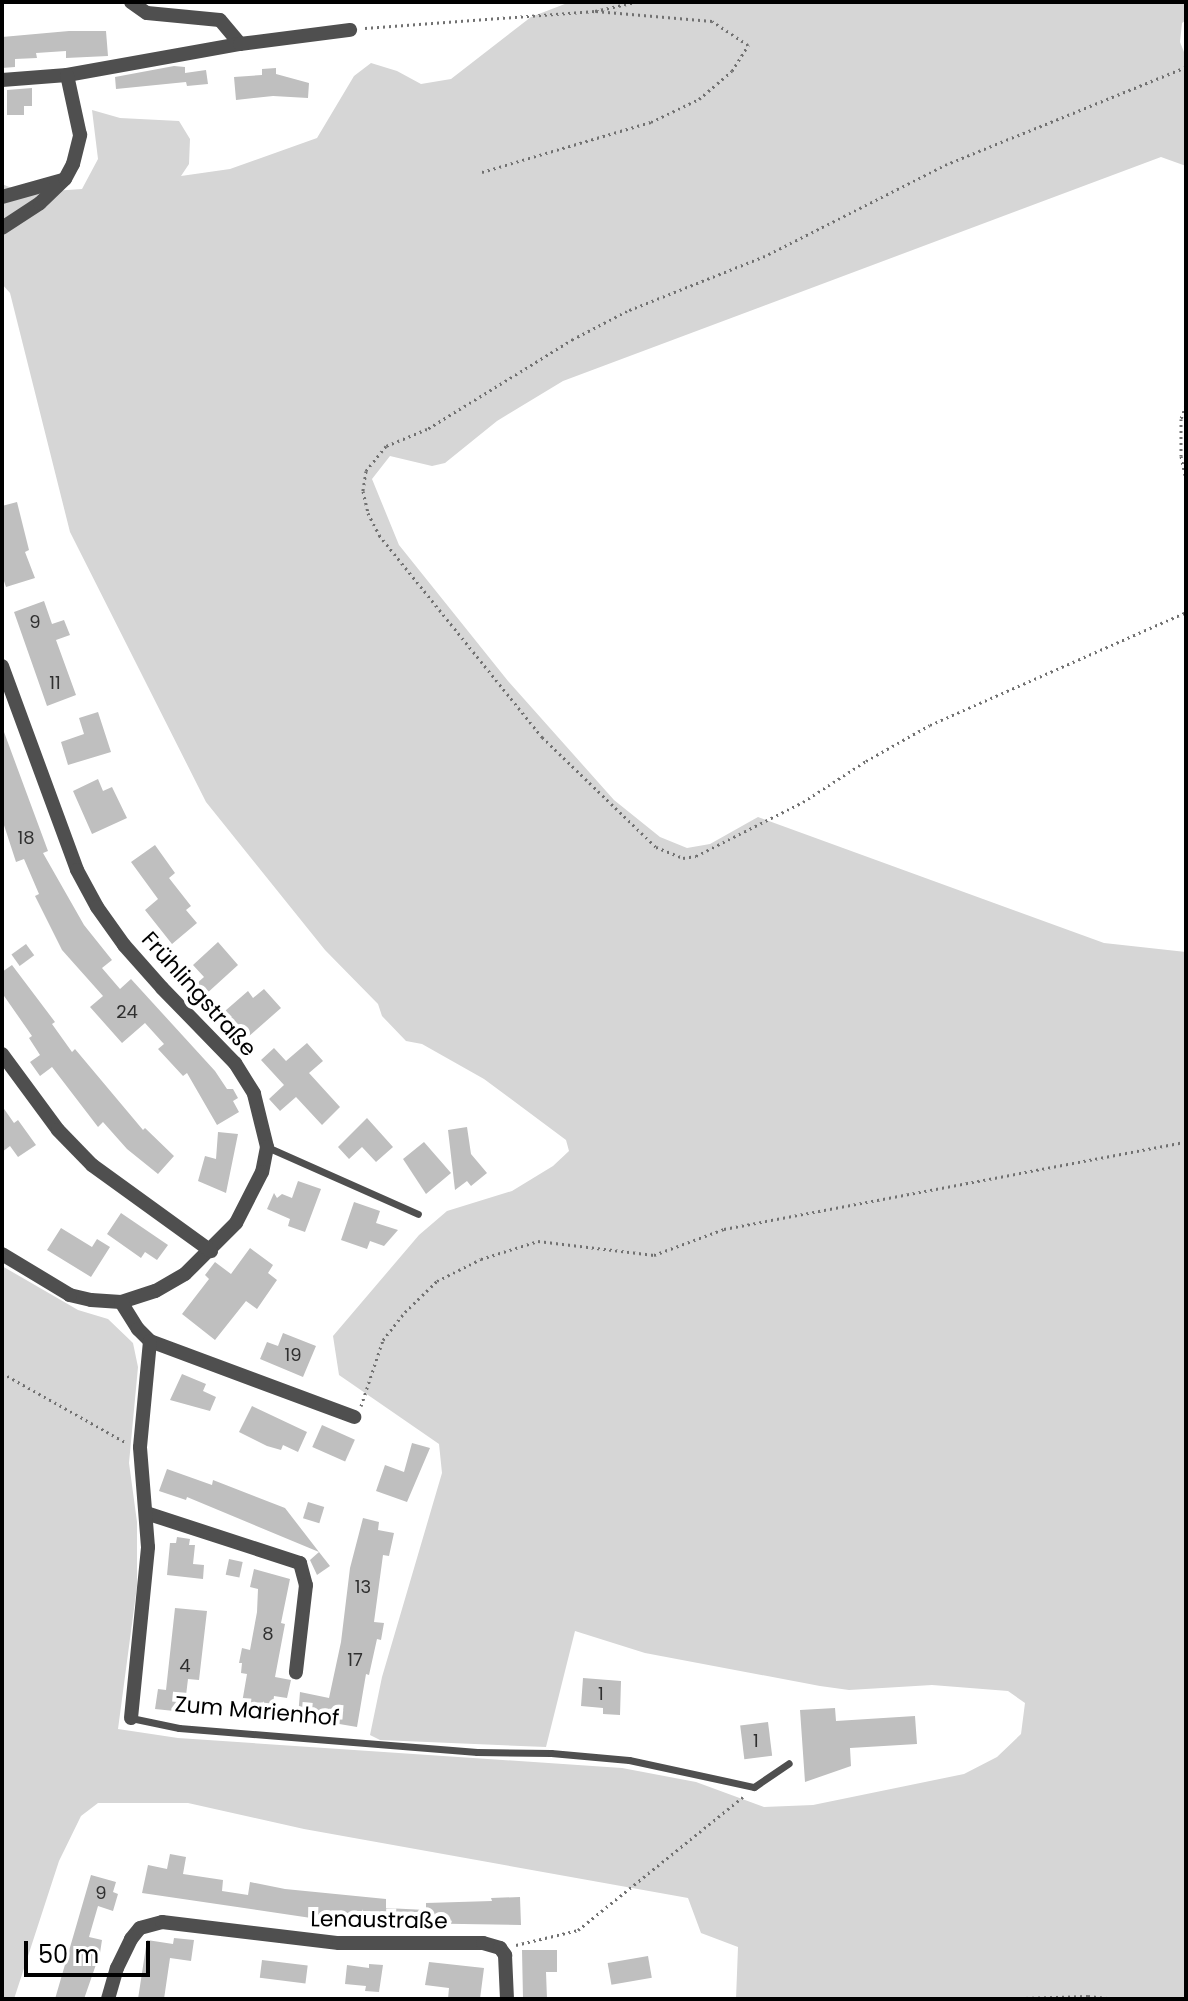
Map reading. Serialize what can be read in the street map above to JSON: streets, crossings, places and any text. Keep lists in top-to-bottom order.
{
  "streets": {
    "street": ["Frühlingstraße", "Zum Marienhof", "Lenaustraße"]
  },
  "house_numbers": [
    "9",
    "11",
    "18",
    "24",
    "19",
    "13",
    "8",
    "17",
    "4",
    "1",
    "1",
    "9"
  ],
  "scale_bar": "50 m"
}
